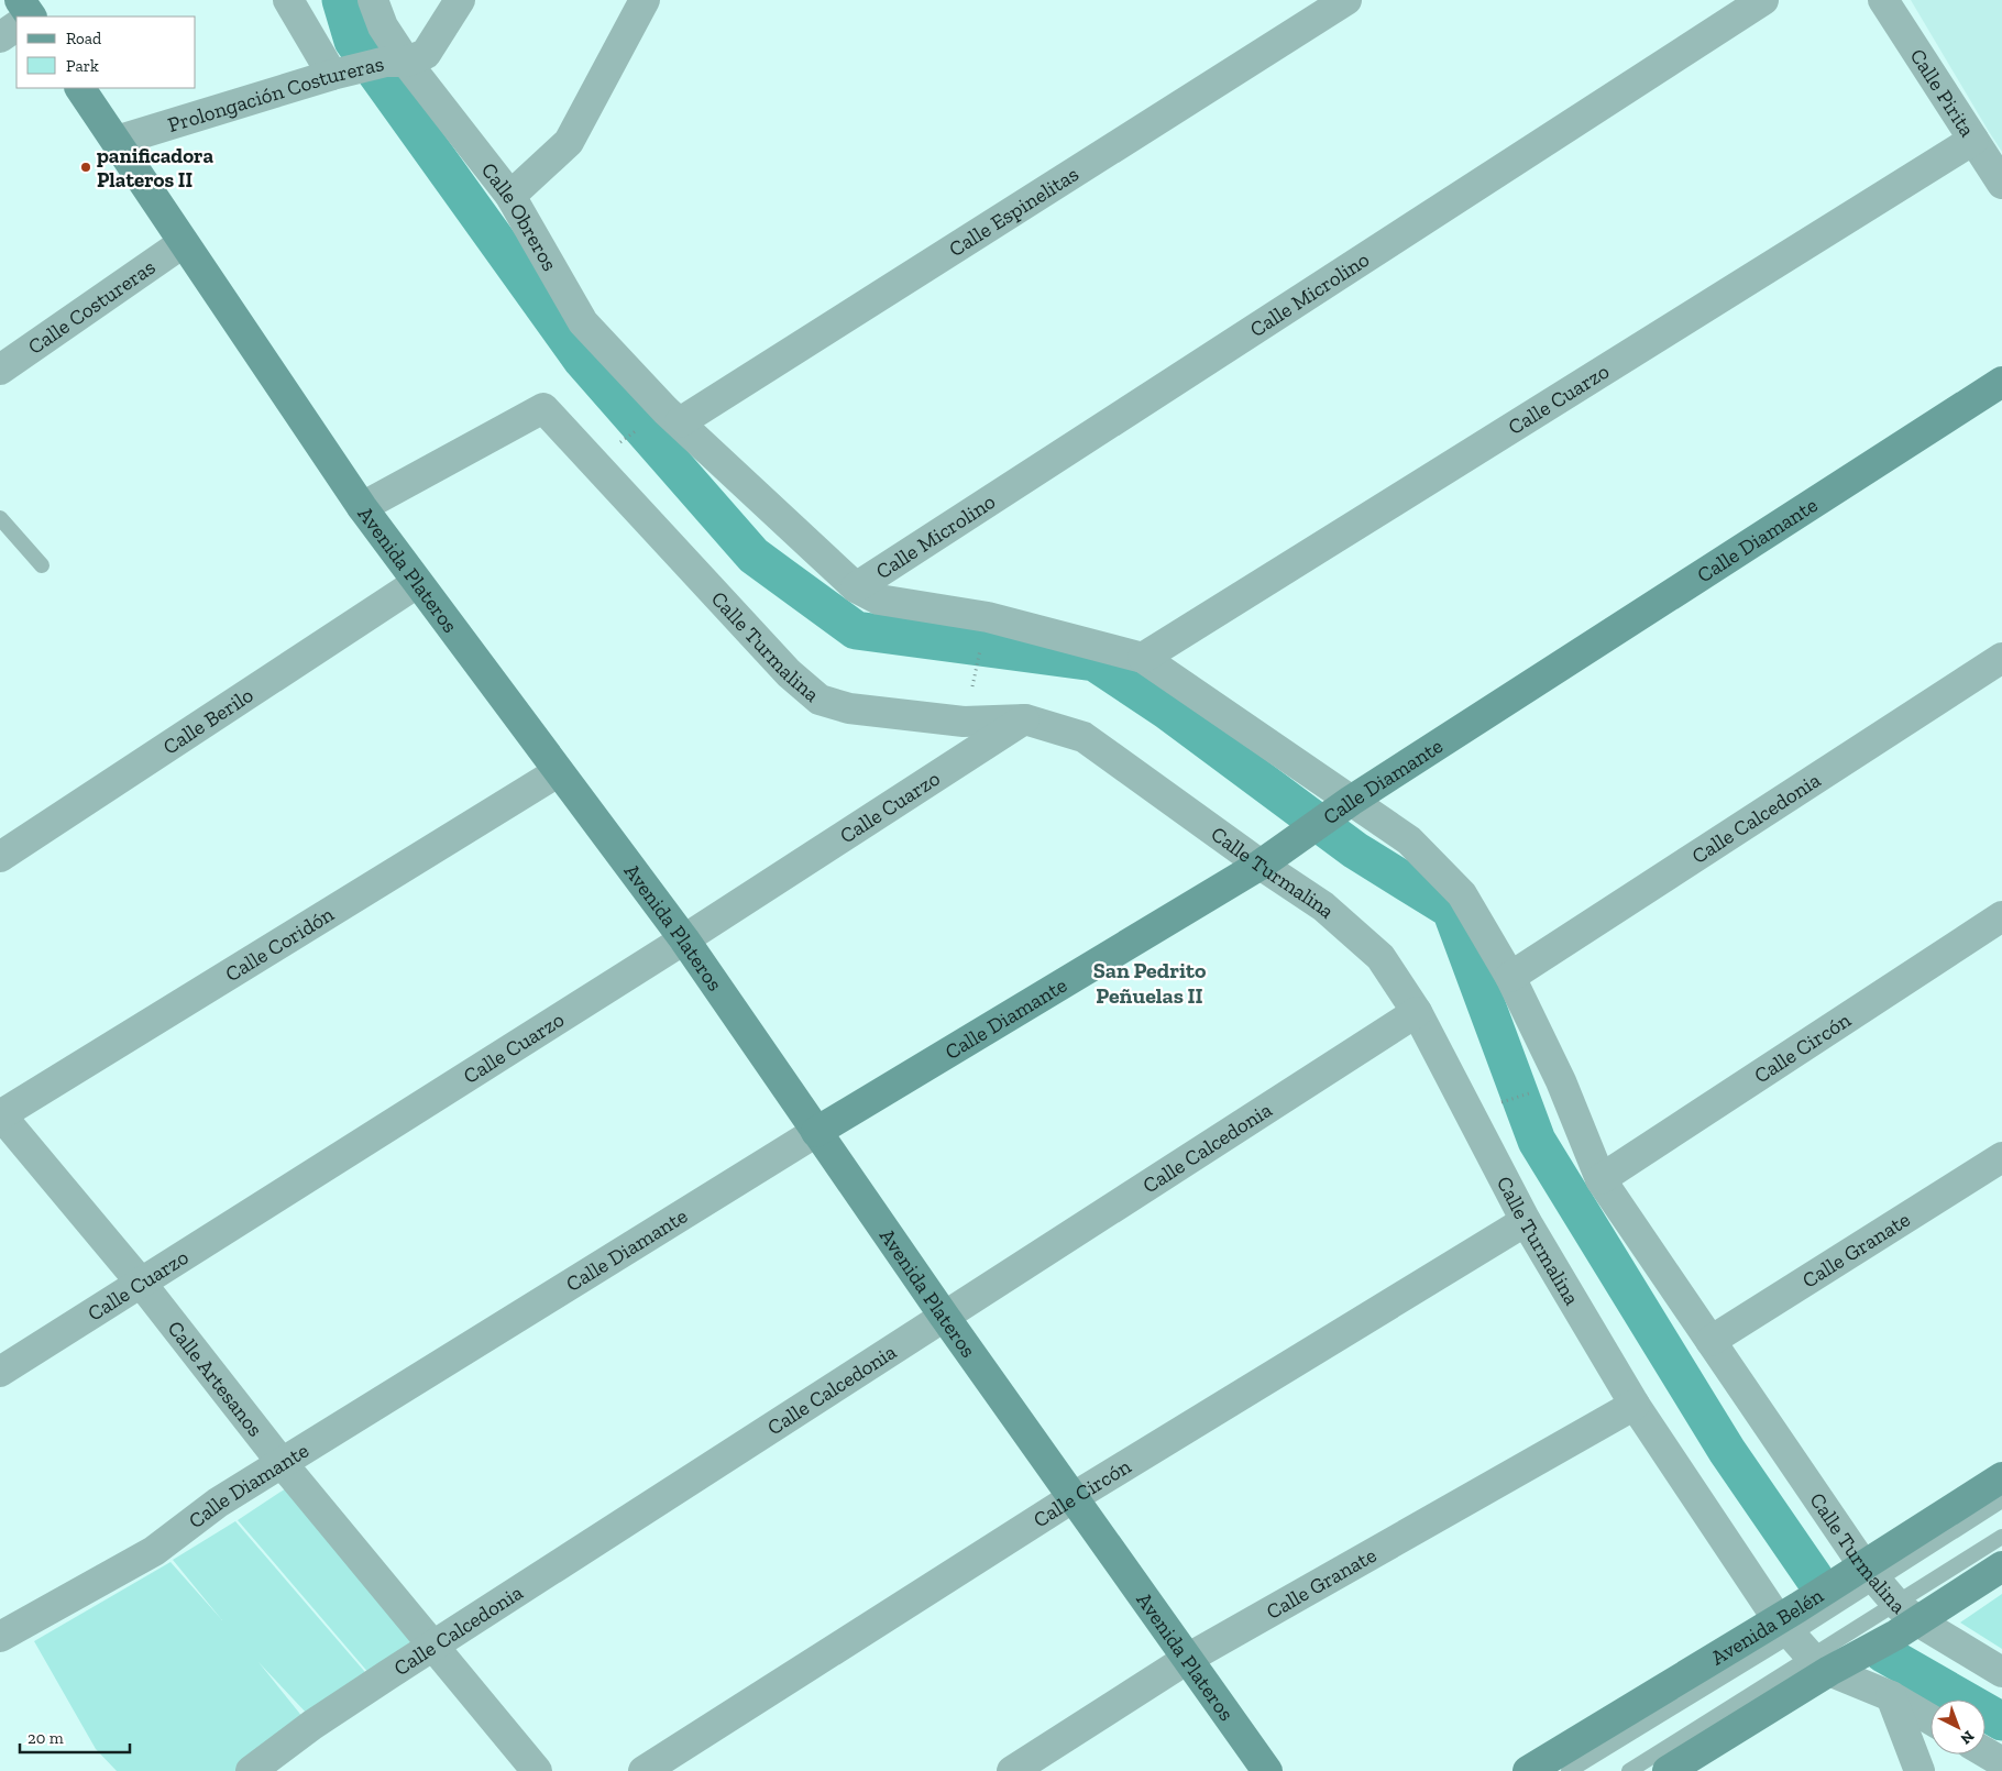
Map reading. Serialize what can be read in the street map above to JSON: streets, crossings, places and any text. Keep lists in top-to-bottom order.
{
  "streets": {
    "street": [
      "Calle Pirita",
      "Prolongación Costureras",
      "Calle Espinelitas",
      "Calle Obreros",
      "Calle Microlino",
      "Calle Costureras",
      "Calle Cuarzo",
      "Calle Diamante",
      "Avenida Plateros",
      "Calle Turmalina",
      "Calle Berilo",
      "Calle Calcedonia",
      "Calle Coridón",
      "Calle Circón",
      "Calle Granate",
      "Calle Artesanos",
      "Avenida Belén"
    ]
  },
  "crossings": [
    ["Calle Pirita", "Calle Cuarzo"],
    ["Prolongación Costureras", "Calle Obreros"],
    ["Prolongación Costureras", "Avenida Plateros"],
    ["Calle Espinelitas", "Calle Obreros"],
    ["Calle Espinelitas", "Calle Turmalina"],
    ["Calle Obreros", "Calle Turmalina"],
    ["Calle Microlino", "Calle Turmalina"],
    ["Calle Costureras", "Avenida Plateros"],
    ["Calle Cuarzo", "Avenida Plateros"],
    ["Calle Cuarzo", "Calle Turmalina"],
    ["Calle Cuarzo", "Calle Artesanos"],
    ["Calle Diamante", "Avenida Plateros"],
    ["Calle Diamante", "Calle Turmalina"],
    ["Calle Diamante", "Calle Artesanos"],
    ["Avenida Plateros", "Calle Turmalina"],
    ["Avenida Plateros", "Calle Berilo"],
    ["Avenida Plateros", "Calle Calcedonia"],
    ["Avenida Plateros", "Calle Coridón"],
    ["Avenida Plateros", "Calle Circón"],
    ["Avenida Plateros", "Calle Granate"],
    ["Calle Turmalina", "Calle Calcedonia"],
    ["Calle Turmalina", "Calle Circón"],
    ["Calle Turmalina", "Calle Granate"],
    ["Calle Turmalina", "Avenida Belén"],
    ["Calle Calcedonia", "Calle Artesanos"],
    ["Calle Coridón", "Calle Artesanos"]
  ],
  "districts": ["San Pedrito Peñuelas II"],
  "places": ["panificadora Plateros II"],
  "legend": ["Road", "Park"],
  "scale_bar": "20 m",
  "north": "bottom right"
}
